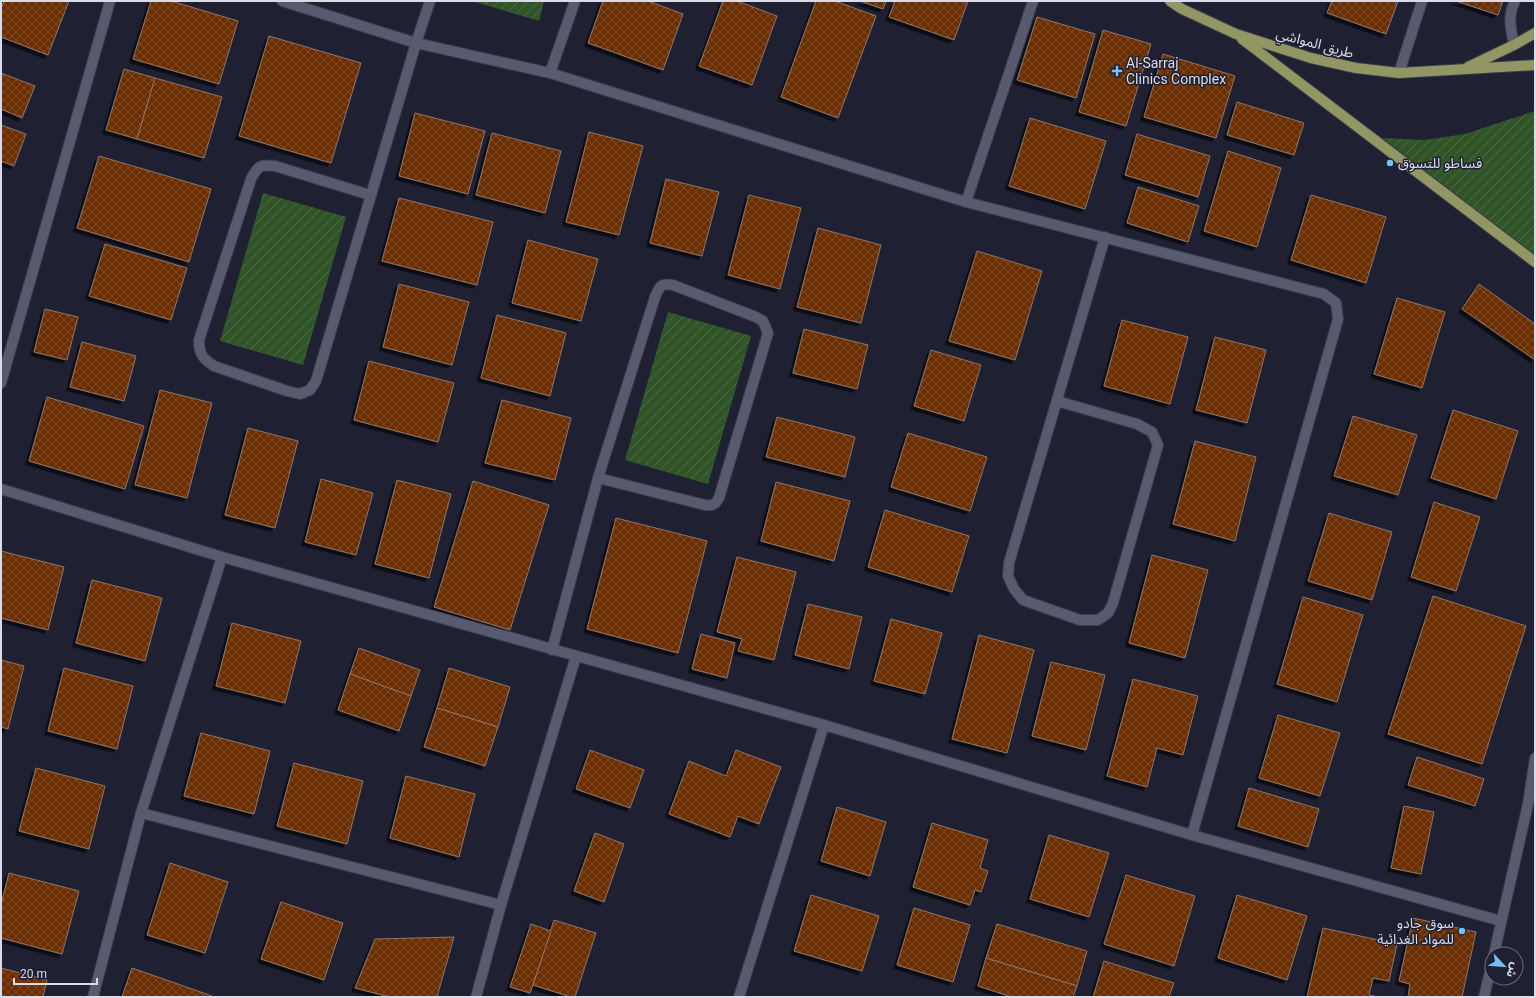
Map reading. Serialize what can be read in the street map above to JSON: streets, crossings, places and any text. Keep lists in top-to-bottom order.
{
  "streets": {
    "main road": ["طريق المواشي"]
  },
  "places": {
    "health": ["Al-Sarraj Clinics Complex"],
    "other": ["فساطو للتسوق", "سوق جادو للمواد الغدائية"]
  },
  "scale_bar": "20 m",
  "north": "bottom right"
}
